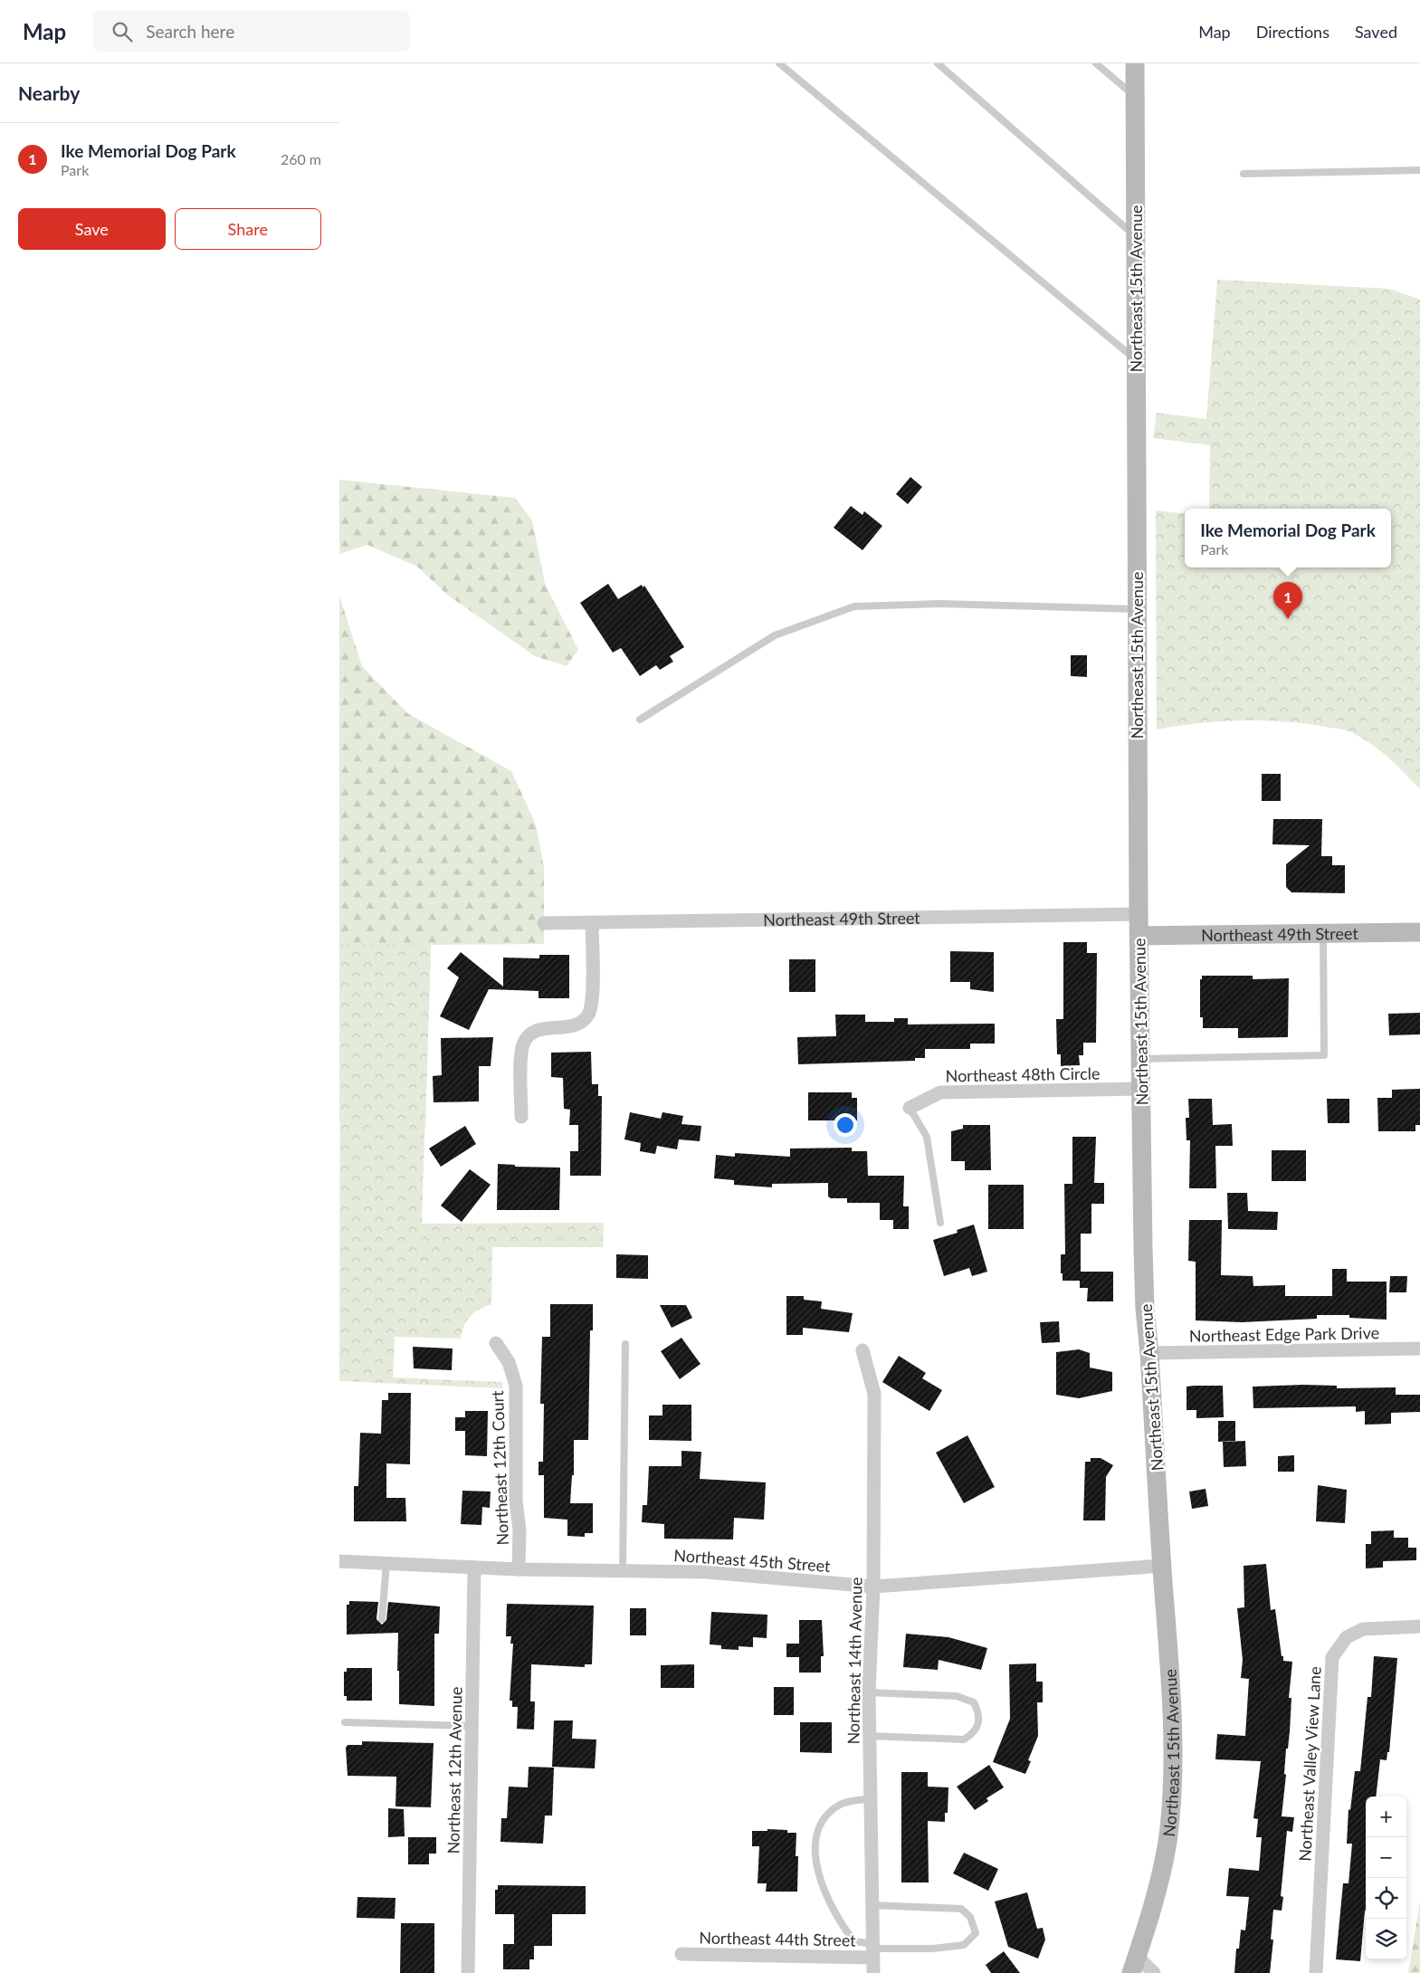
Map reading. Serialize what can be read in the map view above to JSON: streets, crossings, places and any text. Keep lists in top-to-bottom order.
{
  "streets": {
    "street": [
      "Northeast 15th Avenue",
      "Northeast 49th Street",
      "Northeast 48th Circle",
      "Northeast Edge Park Drive",
      "Northeast 12th Court",
      "Northeast 45th Street",
      "Northeast 14th Avenue",
      "Northeast Valley View Lane",
      "Northeast 12th Avenue",
      "Northeast 44th Street"
    ]
  },
  "crossings": [
    ["Northeast 15th Avenue", "Northeast 49th Street"],
    ["Northeast 15th Avenue", "Northeast 48th Circle"],
    ["Northeast 15th Avenue", "Northeast Edge Park Drive"],
    ["Northeast 15th Avenue", "Northeast 45th Street"],
    ["Northeast 12th Court", "Northeast 45th Street"],
    ["Northeast 45th Street", "Northeast 14th Avenue"],
    ["Northeast 45th Street", "Northeast 12th Avenue"],
    ["Northeast 14th Avenue", "Northeast 44th Street"]
  ],
  "page": {
    "header": "Map",
    "search": "Search here",
    "nav": ["Map", "Directions", "Saved"],
    "heading": "Nearby",
    "list": [
      {
        "mark": "1",
        "name": "Ike Memorial Dog Park",
        "note": "Park",
        "value": "260 m"
      }
    ],
    "buttons": ["Save", "Share"],
    "popup": ["Ike Memorial Dog Park", "Park"],
    "pins": "1",
    "map_buttons": ["+", "−"]
  }
}
